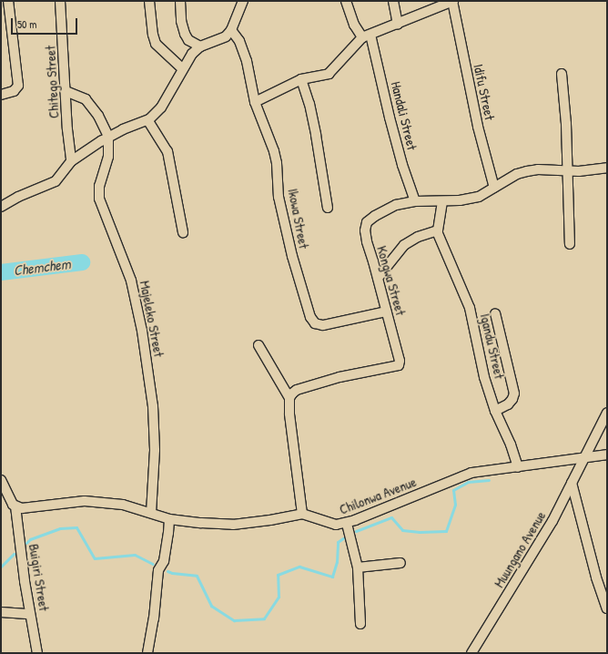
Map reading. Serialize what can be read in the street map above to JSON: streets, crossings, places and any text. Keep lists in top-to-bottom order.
{
  "streets": {
    "street": [
      "Chitego Street",
      "Idifu Street",
      "Handali Street",
      "Ikowa Street",
      "Kongwa Street",
      "Majeleko Street",
      "Igandu Street",
      "Chilonwa Avenue",
      "Muungano Avenue",
      "Buigiri Street"
    ]
  },
  "crossings": [
    ["Idifu Street", "Kongwa Street"],
    ["Handali Street", "Kongwa Street"],
    ["Ikowa Street", "Kongwa Street"],
    ["Igandu Street", "Chilonwa Avenue"],
    ["Chilonwa Avenue", "Muungano Avenue"]
  ],
  "water": ["Chemchem"],
  "scale_bar": "50 m"
}
